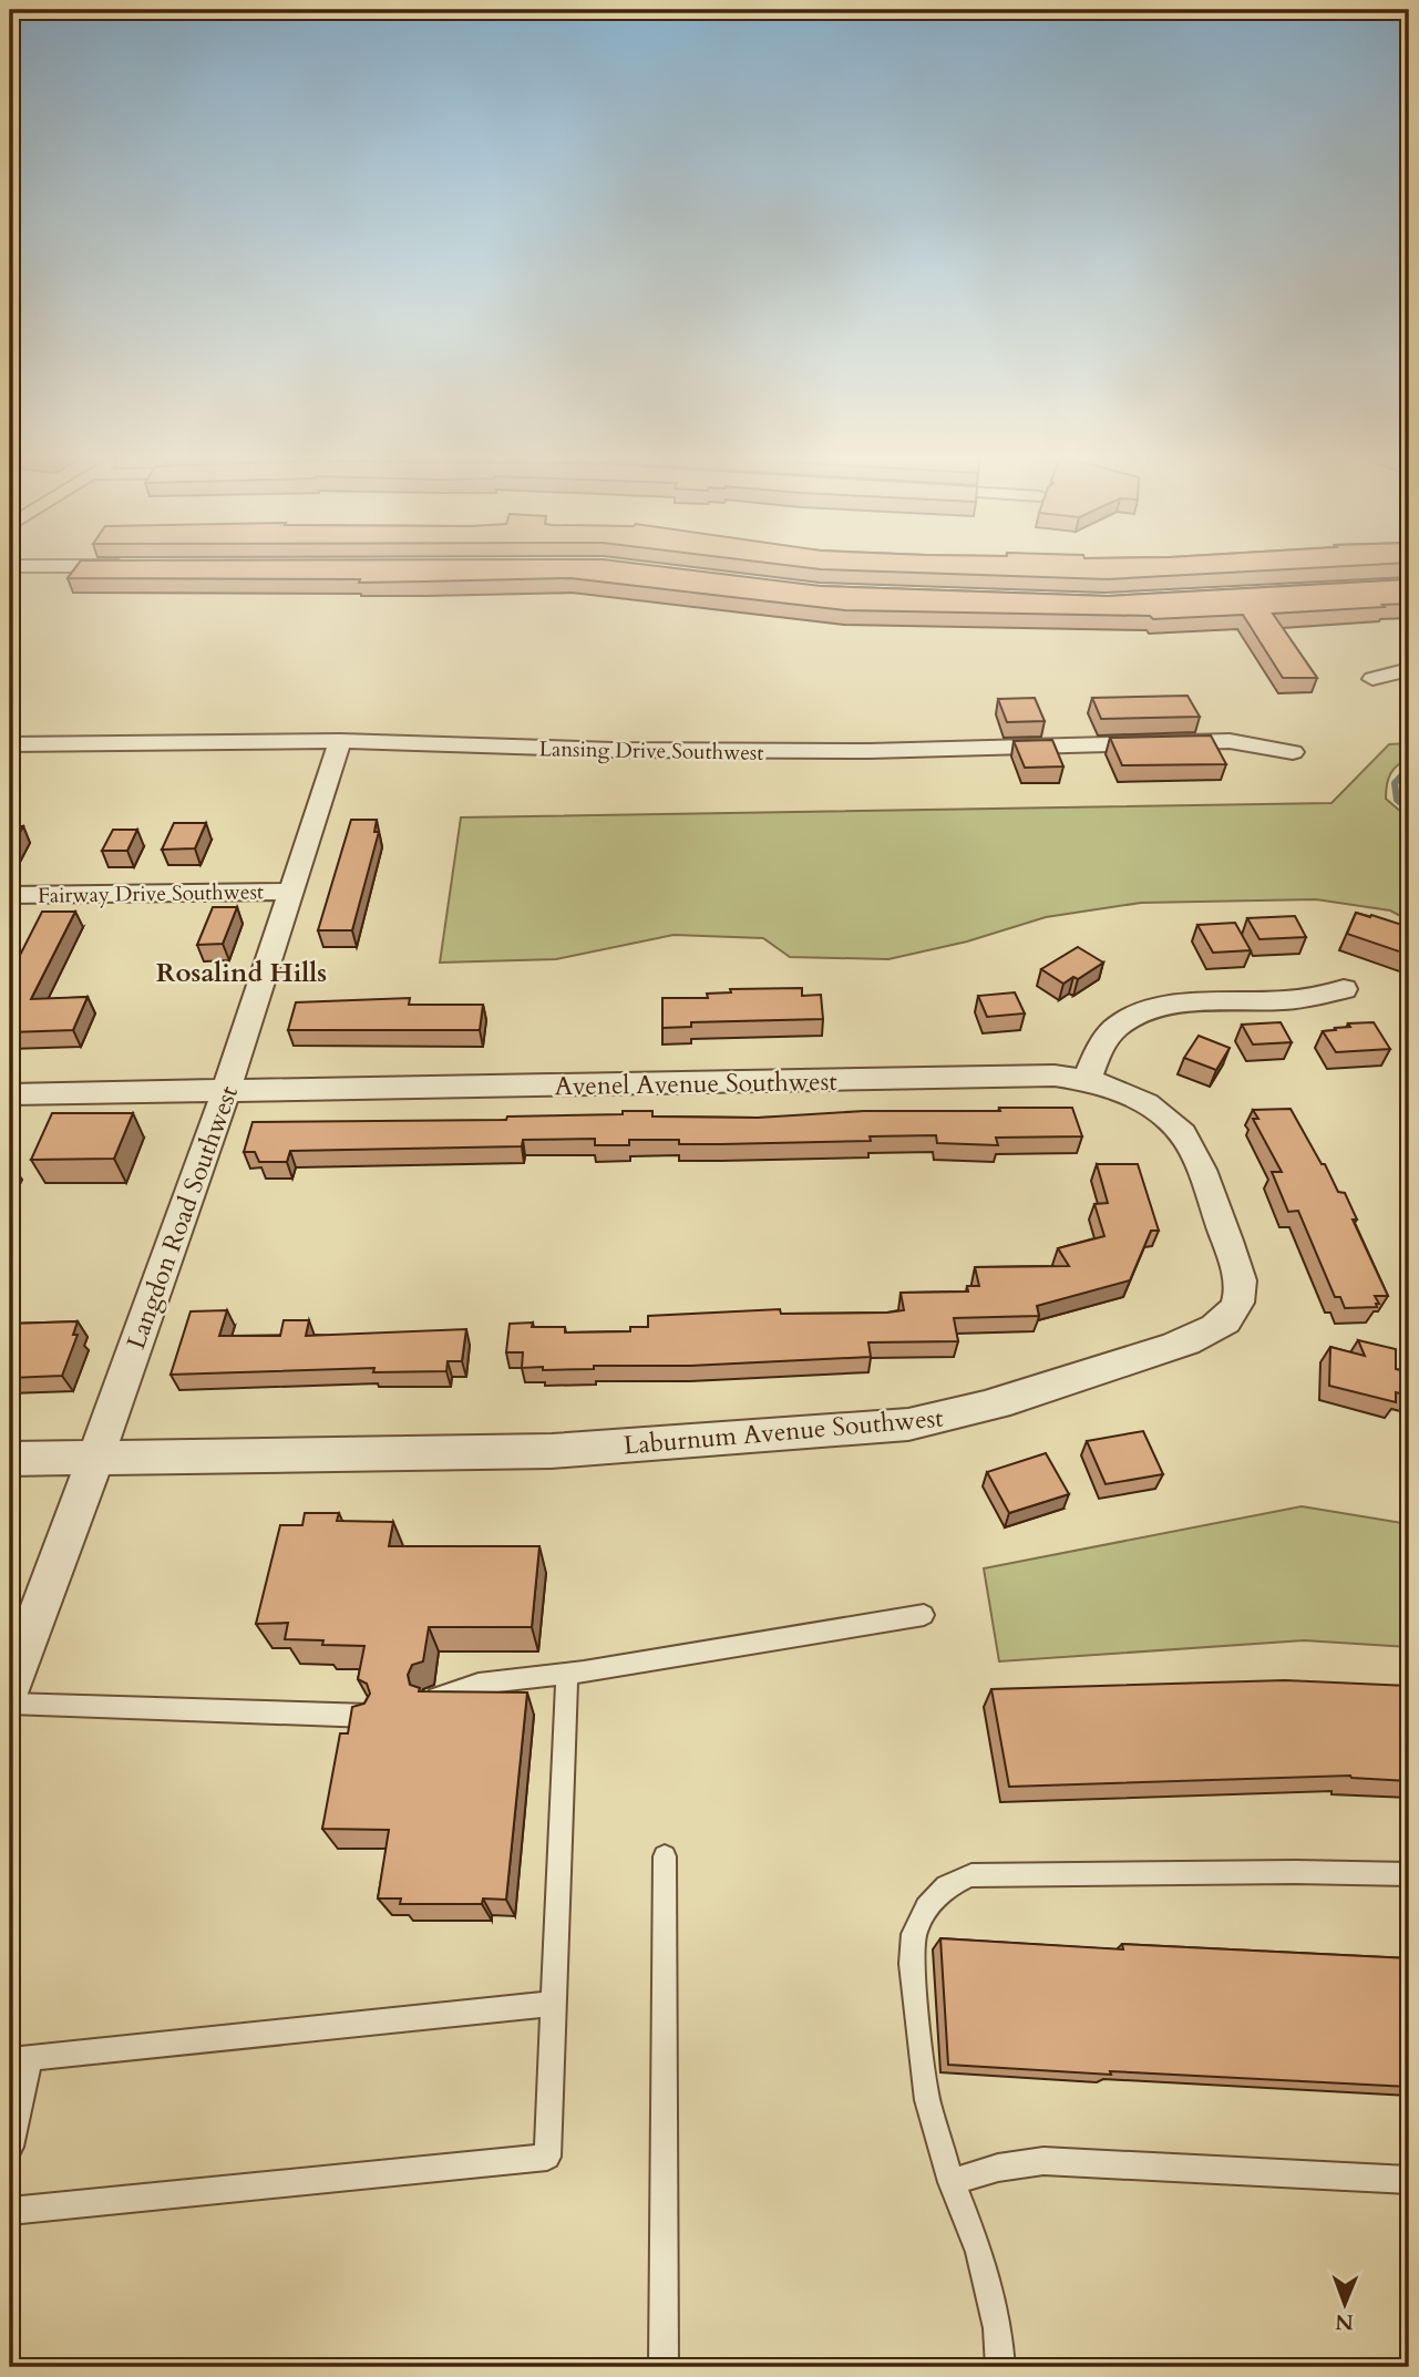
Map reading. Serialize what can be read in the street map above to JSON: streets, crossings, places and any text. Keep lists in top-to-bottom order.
{
  "streets": {
    "street": [
      "Lansing Drive Southwest",
      "Fairway Drive Southwest",
      "Avenel Avenue Southwest",
      "Langdon Road Southwest",
      "Laburnum Avenue Southwest"
    ]
  },
  "crossings": [
    ["Lansing Drive Southwest", "Langdon Road Southwest"],
    ["Fairway Drive Southwest", "Langdon Road Southwest"],
    ["Avenel Avenue Southwest", "Langdon Road Southwest"],
    ["Avenel Avenue Southwest", "Laburnum Avenue Southwest"],
    ["Langdon Road Southwest", "Laburnum Avenue Southwest"]
  ],
  "districts": ["Rosalind Hills"],
  "north": "bottom"
}
